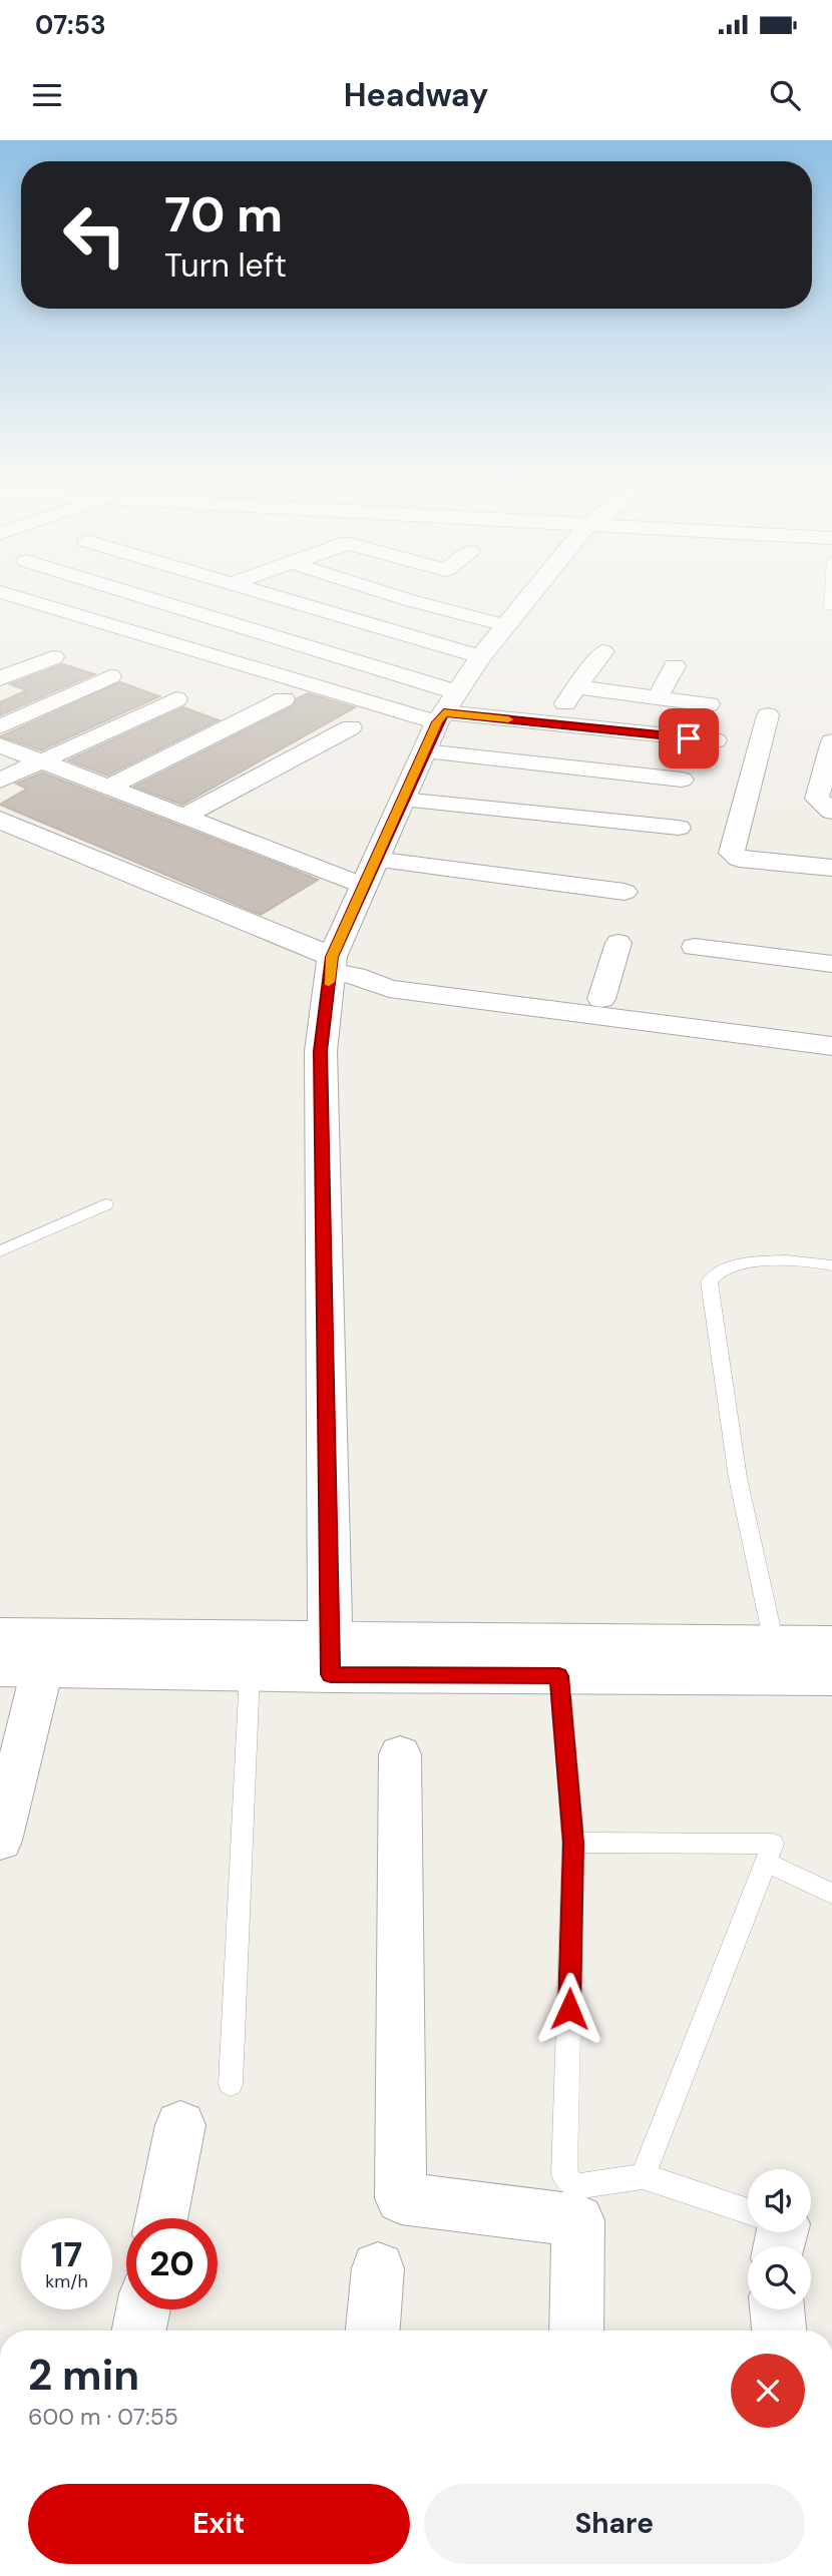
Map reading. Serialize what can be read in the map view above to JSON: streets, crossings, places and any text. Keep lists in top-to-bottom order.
{
  "page": {
    "status": "07:53",
    "header": "Headway",
    "turn": ["70 m", "Turn left"],
    "speed": "17 km/h",
    "limit": "20",
    "heading": ["2 min", "600 m · 07:55"],
    "buttons": ["Exit", "Share"]
  }
}
